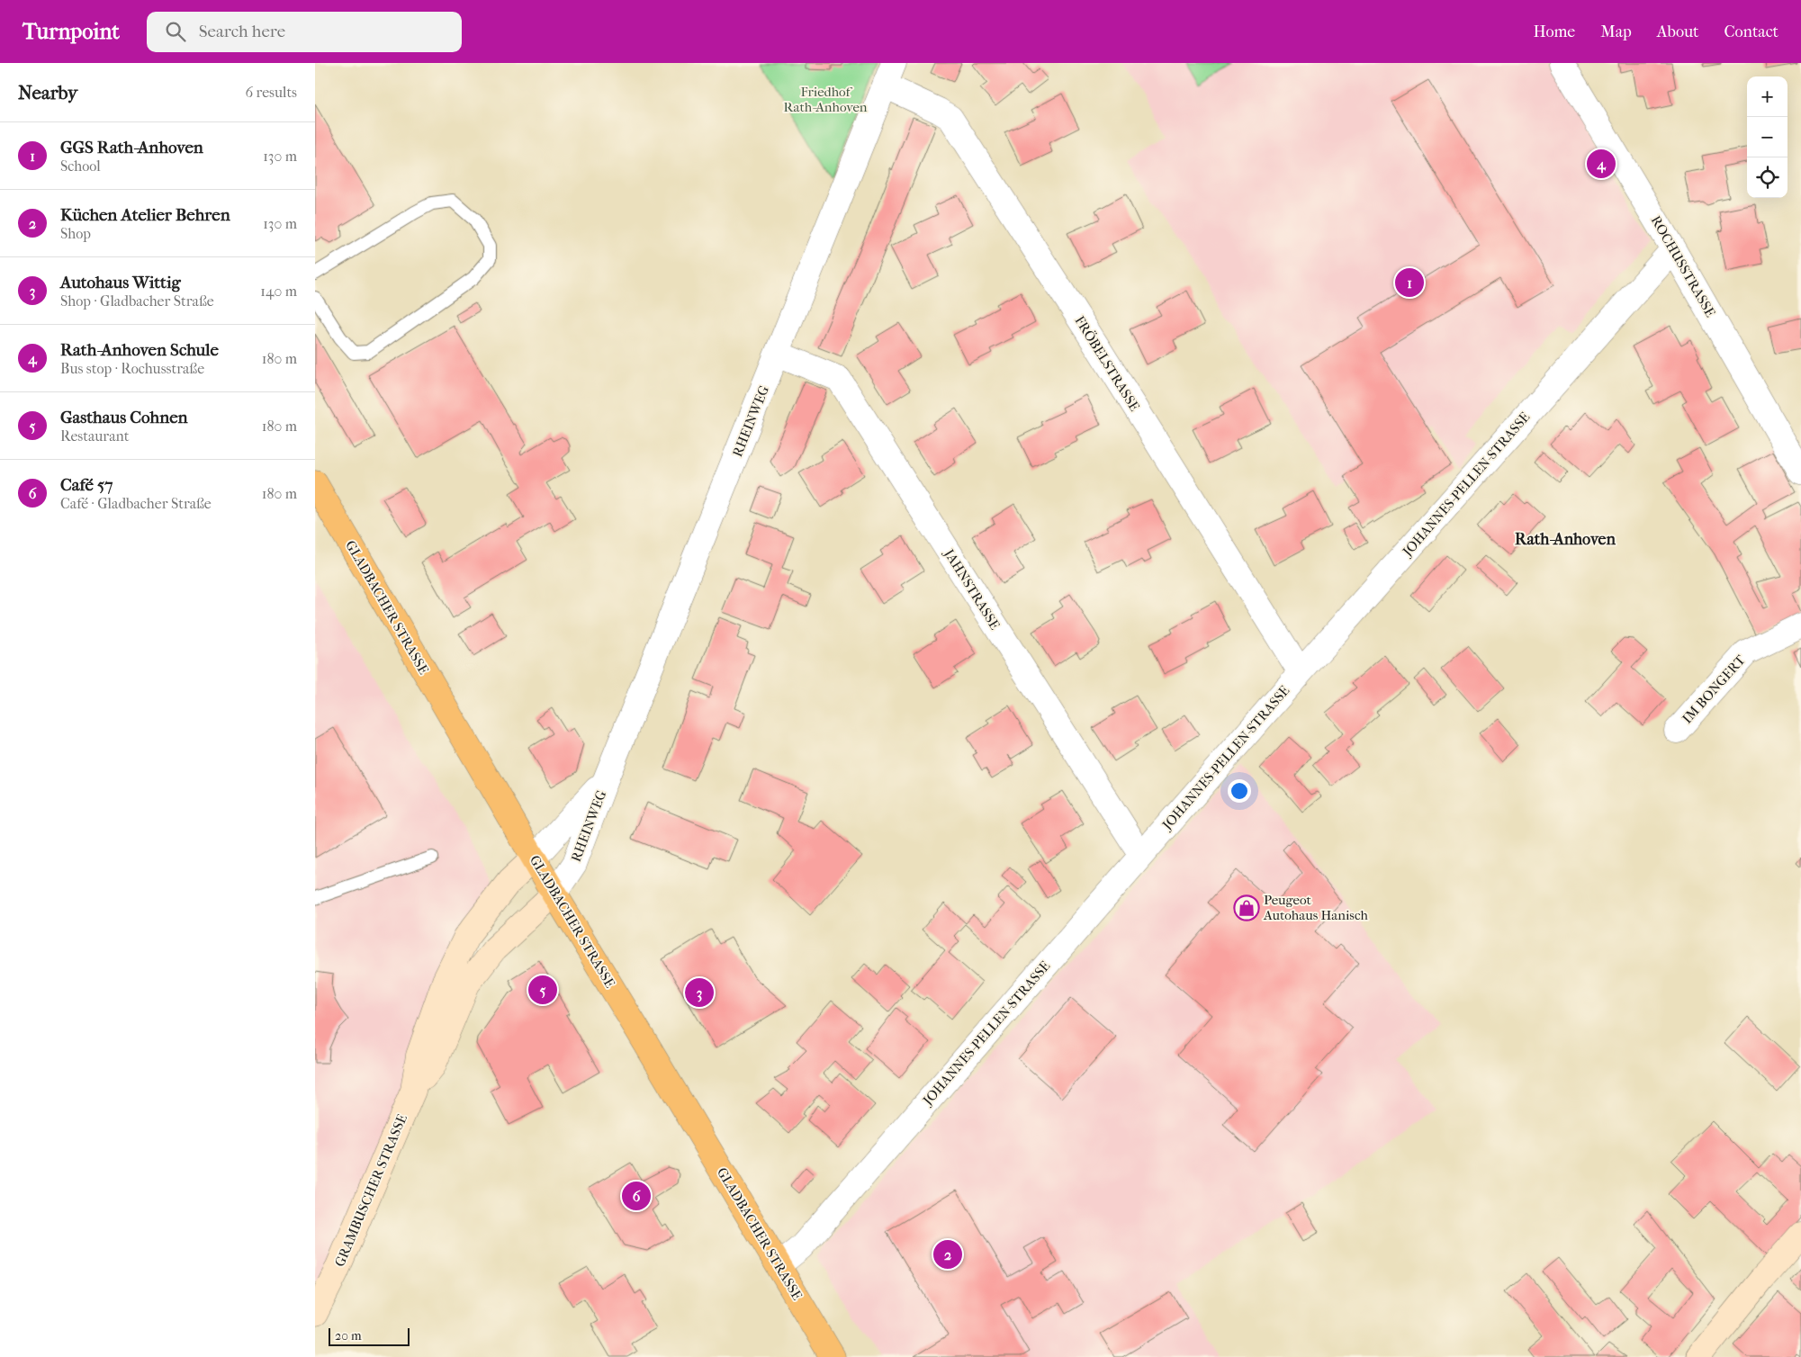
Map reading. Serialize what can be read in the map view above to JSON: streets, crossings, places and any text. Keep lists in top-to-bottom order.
{
  "streets": {
    "main road": ["GLADBACHER STRASSE", "GRAMBUSCHER STRASSE"],
    "street": [
      "ROCHUSSTRASSE",
      "FRÖBELSTRASSE",
      "RHEINWEG",
      "JOHANNES-PELLEN-STRASSE",
      "JAHNSTRASSE",
      "IM BONGERT"
    ]
  },
  "crossings": [
    ["ROCHUSSTRASSE", "JOHANNES-PELLEN-STRASSE"],
    ["FRÖBELSTRASSE", "RHEINWEG"],
    ["FRÖBELSTRASSE", "JOHANNES-PELLEN-STRASSE"],
    ["RHEINWEG", "JAHNSTRASSE"],
    ["RHEINWEG", "GLADBACHER STRASSE"],
    ["JOHANNES-PELLEN-STRASSE", "JAHNSTRASSE"],
    ["JOHANNES-PELLEN-STRASSE", "GLADBACHER STRASSE"]
  ],
  "districts": ["Rath-Anhoven"],
  "parks": ["Friedhof Rath-Anhoven"],
  "places": {
    "shop": ["Peugeot Autohaus Hanisch"]
  },
  "scale_bar": "20 m",
  "page": {
    "header": "Turnpoint",
    "search": "Search here",
    "nav": [
      "Home",
      "Map",
      "About",
      "Contact"
    ],
    "heading": ["Nearby", "6 results"],
    "map_buttons": ["+", "−"],
    "list": [
      {
        "mark": "1",
        "name": "GGS Rath-Anhoven",
        "note": "School",
        "value": "130 m"
      },
      {
        "mark": "2",
        "name": "Küchen Atelier Behren",
        "note": "Shop",
        "value": "130 m"
      },
      {
        "mark": "3",
        "name": "Autohaus Wittig",
        "note": "Shop · Gladbacher Straße",
        "value": "140 m"
      },
      {
        "mark": "4",
        "name": "Rath-Anhoven Schule",
        "note": "Bus stop · Rochusstraße",
        "value": "180 m"
      },
      {
        "mark": "5",
        "name": "Gasthaus Cohnen",
        "note": "Restaurant",
        "value": "180 m"
      },
      {
        "mark": "6",
        "name": "Café 57",
        "note": "Café · Gladbacher Straße",
        "value": "180 m"
      }
    ],
    "pins": [
      "4",
      "1",
      "5",
      "3",
      "6",
      "2"
    ],
    "scale": "20 m"
  }
}
